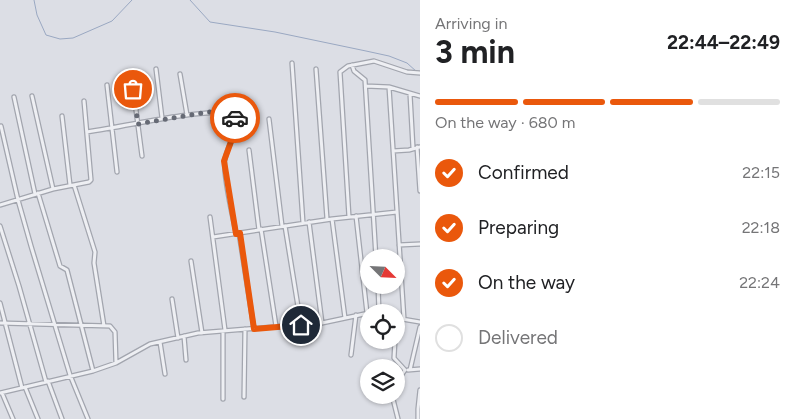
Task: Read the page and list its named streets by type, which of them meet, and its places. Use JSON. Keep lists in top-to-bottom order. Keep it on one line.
{"north":"bottom right","page":{"heading":["3 min","Arriving in","22:44–22:49"],"bar":"On the way · 680 m","list":[["Confirmed","22:15"],["Preparing","22:18"],["On the way","22:24"],"Delivered"]}}
